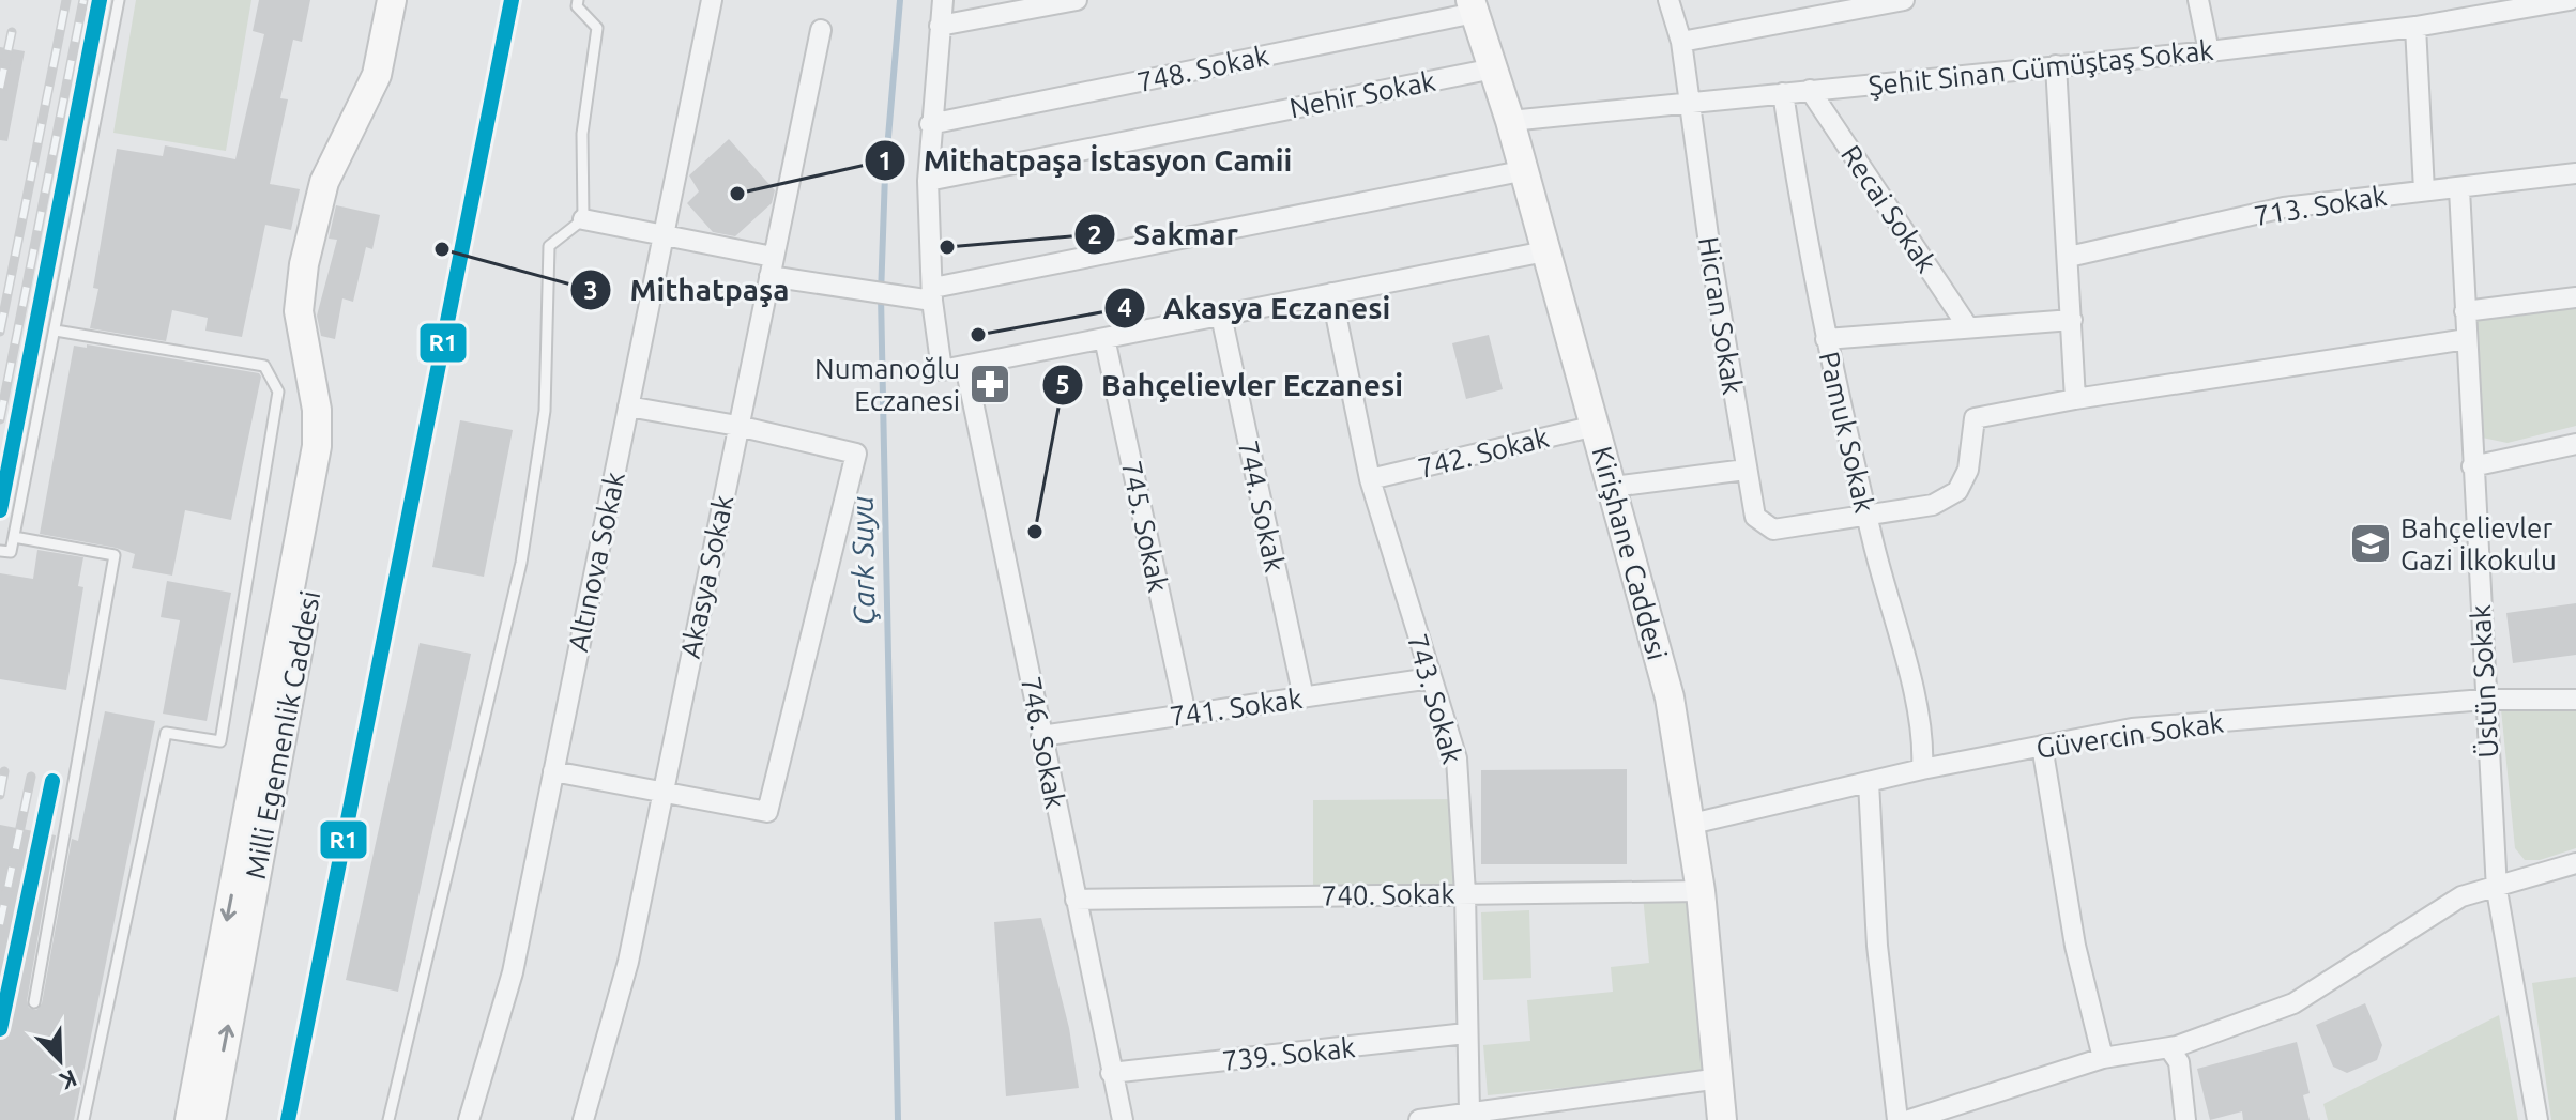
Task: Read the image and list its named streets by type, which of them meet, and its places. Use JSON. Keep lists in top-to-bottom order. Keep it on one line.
{"streets":{"main road":["Kirişhane Caddesi","Milli Egemenlik Caddesi"],"street":["Şehit Sinan Gümüştaş Sokak","748. Sokak","Nehir Sokak","713. Sokak","Recai Sokak","Hicran Sokak","Pamuk Sokak","742. Sokak","744. Sokak","745. Sokak","Altınova Sokak","Akasya Sokak","Üstün Sokak","743. Sokak","741. Sokak","Güvercin Sokak","746. Sokak","740. Sokak","739. Sokak"]},"crossings":[["Şehit Sinan Gümüştaş Sokak","Recai Sokak"],["Şehit Sinan Gümüştaş Sokak","Hicran Sokak"],["Şehit Sinan Gümüştaş Sokak","Pamuk Sokak"],["Şehit Sinan Gümüştaş Sokak","Kirişhane Caddesi"],["748. Sokak","Kirişhane Caddesi"],["Nehir Sokak","Kirişhane Caddesi"],["713. Sokak","Üstün Sokak"],["Hicran Sokak","Pamuk Sokak"],["Pamuk Sokak","Güvercin Sokak"],["742. Sokak","Kirişhane Caddesi"],["742. Sokak","743. Sokak"],["744. Sokak","741. Sokak"],["745. Sokak","741. Sokak"],["Kirişhane Caddesi","Güvercin Sokak"],["Kirişhane Caddesi","740. Sokak"],["Üstün Sokak","Güvercin Sokak"],["743. Sokak","741. Sokak"],["743. Sokak","740. Sokak"],["743. Sokak","739. Sokak"],["741. Sokak","746. Sokak"],["746. Sokak","740. Sokak"],["746. Sokak","739. Sokak"]],"water":["Çark Suyu"],"places":{"other":["Mithatpaşa İstasyon Camii","Sakmar","Mithatpaşa","Akasya Eczanesi","Bahçelievler Eczanesi"],"pharmacy":["Numanoğlu Eczanesi"],"school or university":["Bahçelievler Gazi İlkokulu"]},"lines":["transit line R1"],"north":"bottom right"}
